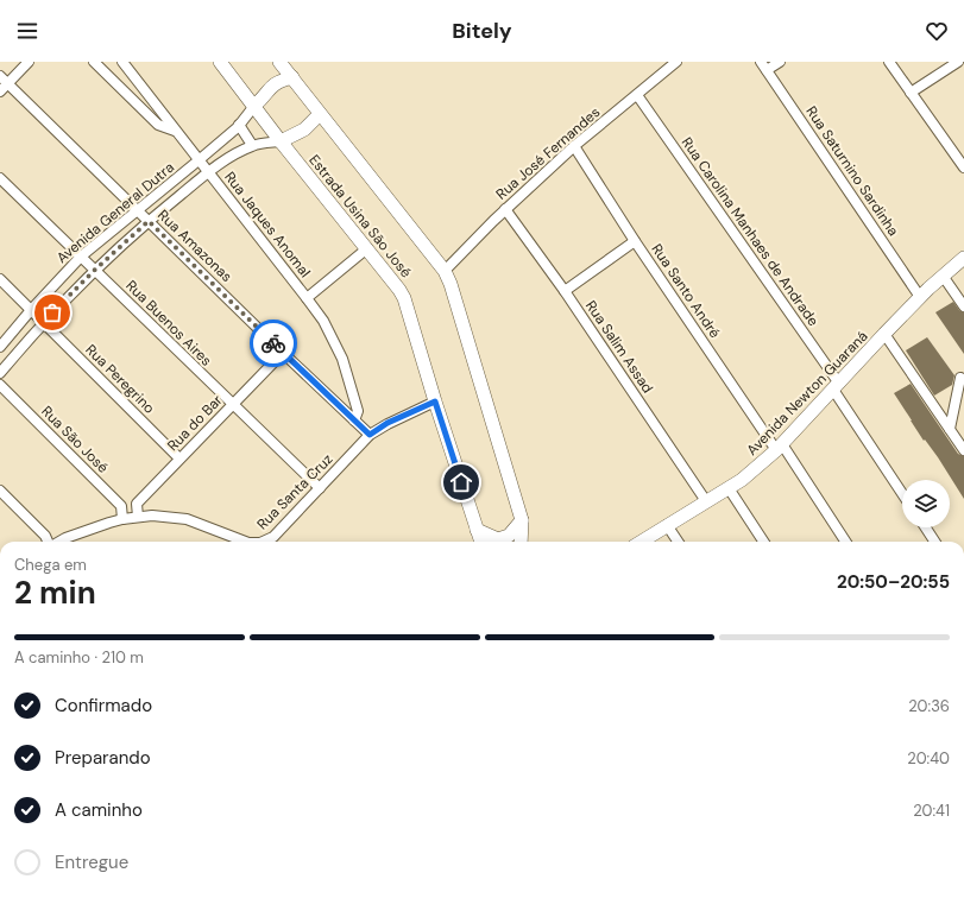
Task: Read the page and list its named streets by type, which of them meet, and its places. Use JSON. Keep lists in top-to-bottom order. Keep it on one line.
{"streets":{"main road":["Estrada Usina São José","Avenida Newton Guaraná"],"street":["Rua José Fernandes","Rua Saturnino Sardinha","Avenida General Dutra","Rua Jaques Anomal","Rua Carolina Manhaes de Andrade","Rua Amazonas","Rua Santo André","Rua Buenos Aires","Rua Salim Assad","Rua Peregrino","Rua do Bar","Rua São José","Rua Santa Cruz"]},"crossings":[["Rua José Fernandes","Rua Carolina Manhaes de Andrade"],["Rua José Fernandes","Rua Santo André"],["Rua José Fernandes","Rua Salim Assad"],["Rua Saturnino Sardinha","Avenida Newton Guaraná"],["Avenida General Dutra","Estrada Usina São José"],["Avenida General Dutra","Rua Jaques Anomal"],["Avenida General Dutra","Rua Amazonas"],["Avenida General Dutra","Rua Buenos Aires"],["Avenida General Dutra","Rua Peregrino"],["Estrada Usina São José","Rua Santa Cruz"],["Rua Jaques Anomal","Rua Amazonas"],["Rua Carolina Manhaes de Andrade","Avenida Newton Guaraná"],["Rua Amazonas","Rua do Bar"],["Rua Amazonas","Rua Santa Cruz"],["Rua Santo André","Avenida Newton Guaraná"],["Rua Buenos Aires","Rua do Bar"],["Rua Buenos Aires","Rua Santa Cruz"],["Rua Salim Assad","Avenida Newton Guaraná"],["Rua Peregrino","Rua do Bar"],["Rua do Bar","Rua Santa Cruz"],["Rua São José","Rua Santa Cruz"]],"page":{"header":"Bitely","heading":["2 min","Chega em","20:50–20:55"],"bar":"A caminho · 210 m","list":[["Confirmado","20:36"],["Preparando","20:40"],["A caminho","20:41"],"Entregue"]}}
